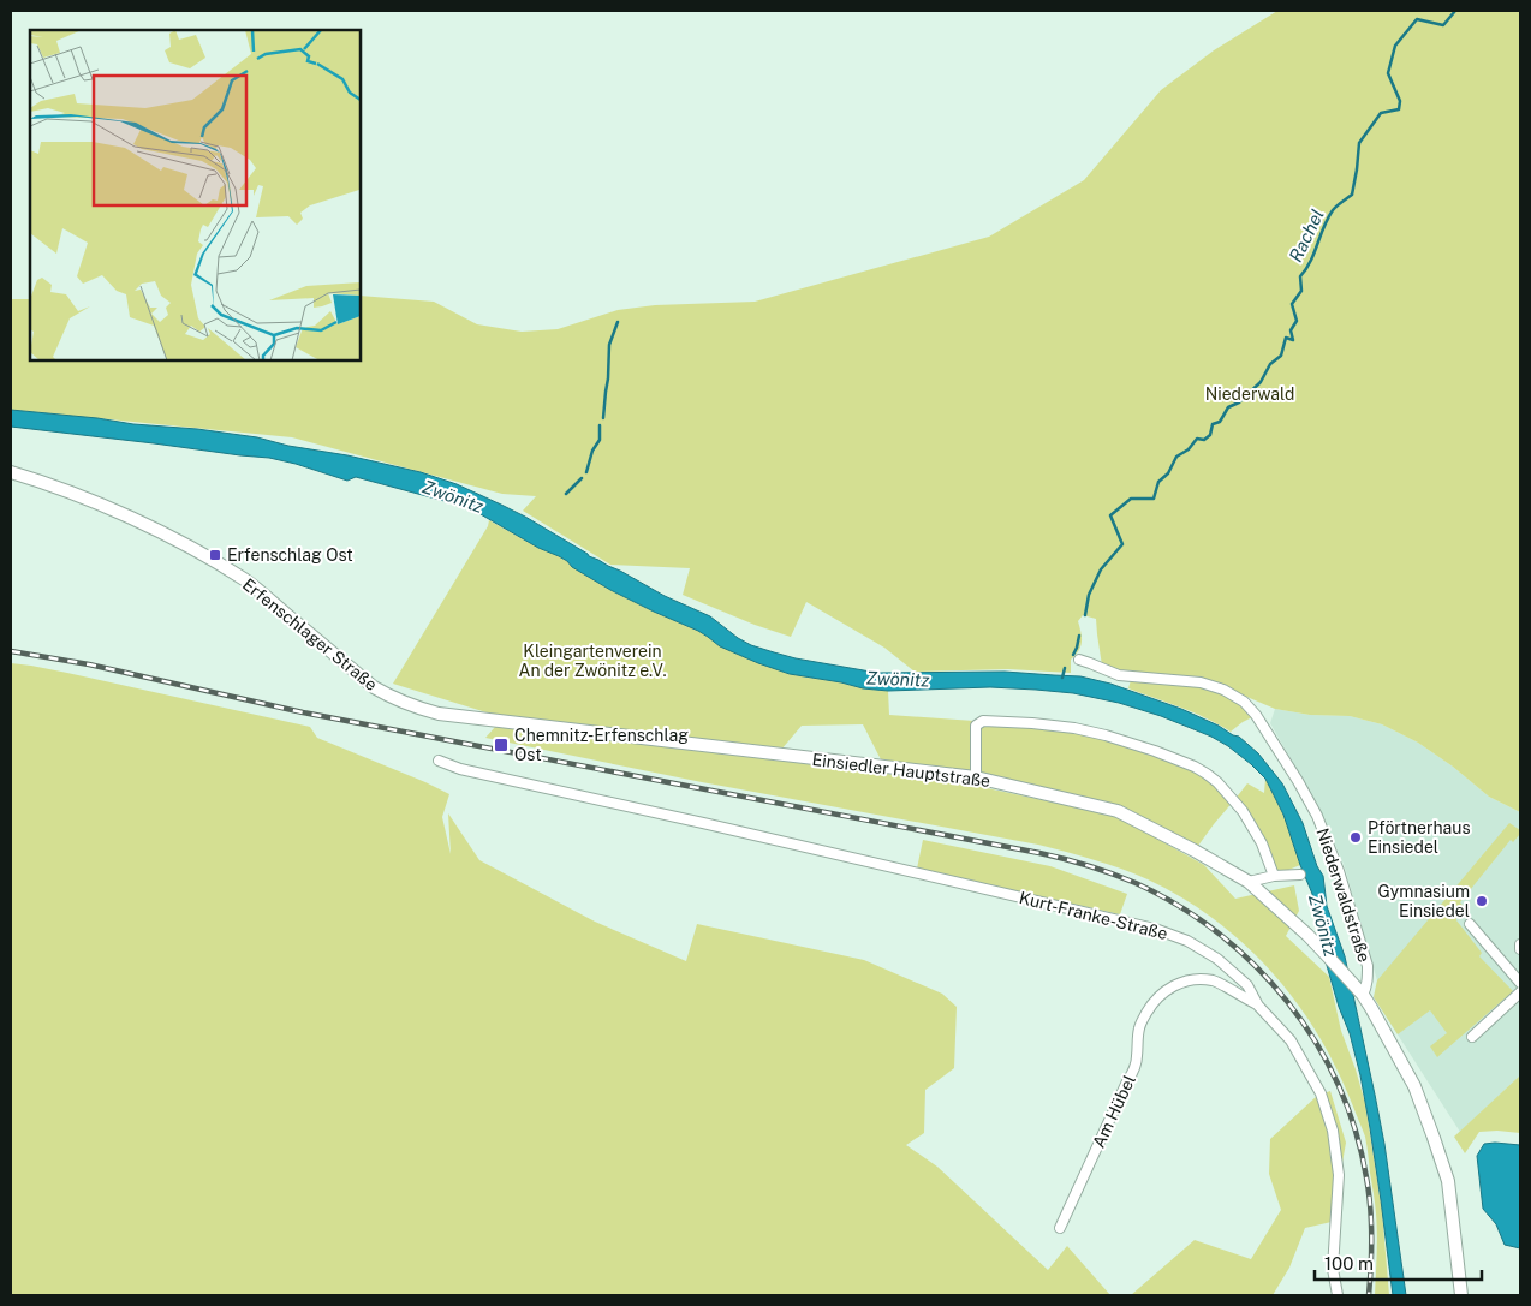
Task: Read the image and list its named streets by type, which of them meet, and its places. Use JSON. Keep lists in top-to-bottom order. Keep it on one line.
{"streets":{"main road":["Erfenschlager Straße","Einsiedler Hauptstraße"],"street":["Niederwaldstraße","Kurt-Franke-Straße","Am Hübel"]},"crossings":[["Erfenschlager Straße","Einsiedler Hauptstraße"],["Einsiedler Hauptstraße","Niederwaldstraße"],["Kurt-Franke-Straße","Am Hübel"]],"water":["Rachel","Zwönitz"],"parks":["Niederwald","Kleingartenverein An der Zwönitz e.V."],"places":{"transit":["Erfenschlag Ost","Chemnitz-Erfenschlag Ost"],"other":["Pförtnerhaus Einsiedel","Gymnasium Einsiedel"]},"scale_bar":"100 m"}
